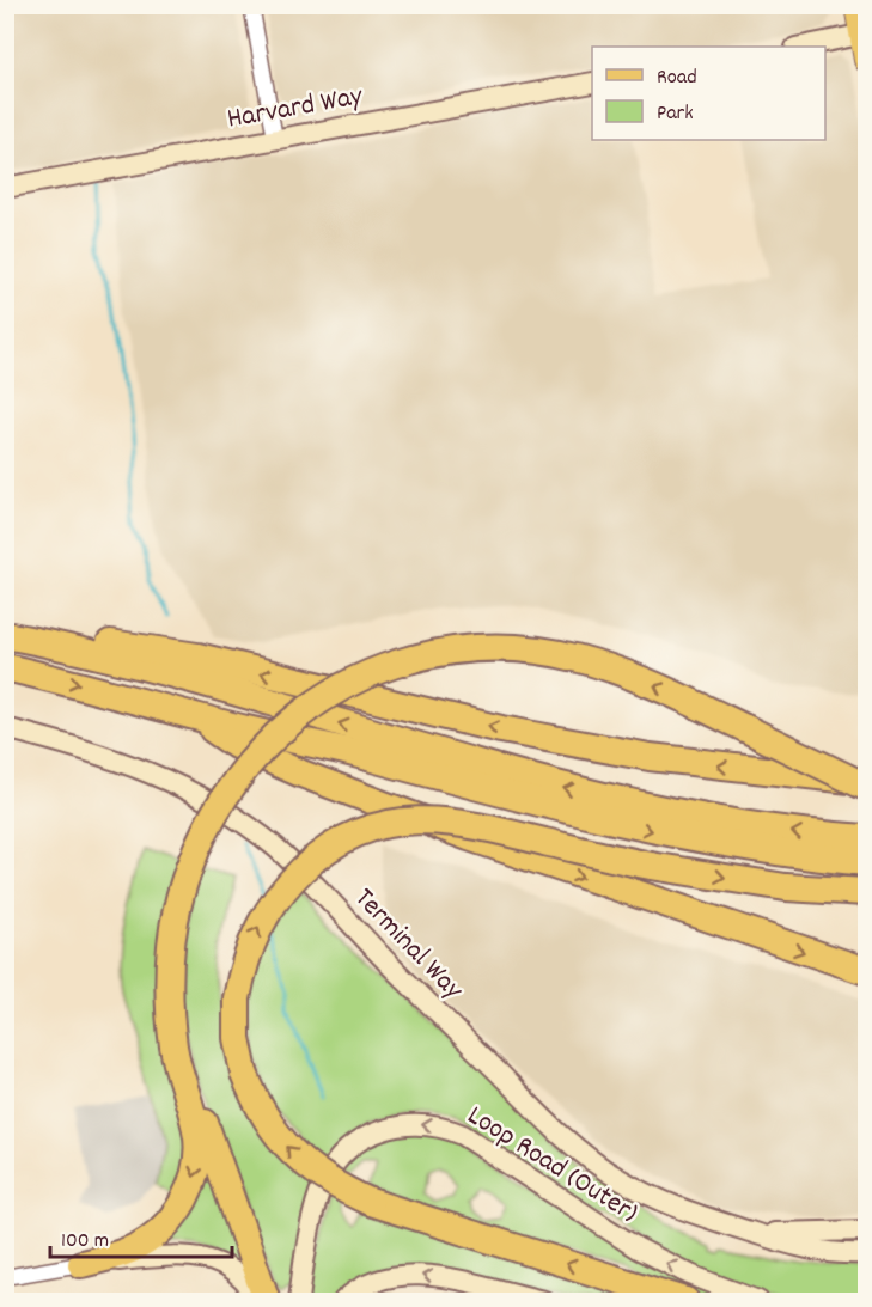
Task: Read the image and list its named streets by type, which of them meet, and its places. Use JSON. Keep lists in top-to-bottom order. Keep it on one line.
{"streets":{"street":["Harvard Way","Terminal Way","Loop Road (Outer)"]},"legend":["Road","Park"],"scale_bar":"100 m"}
